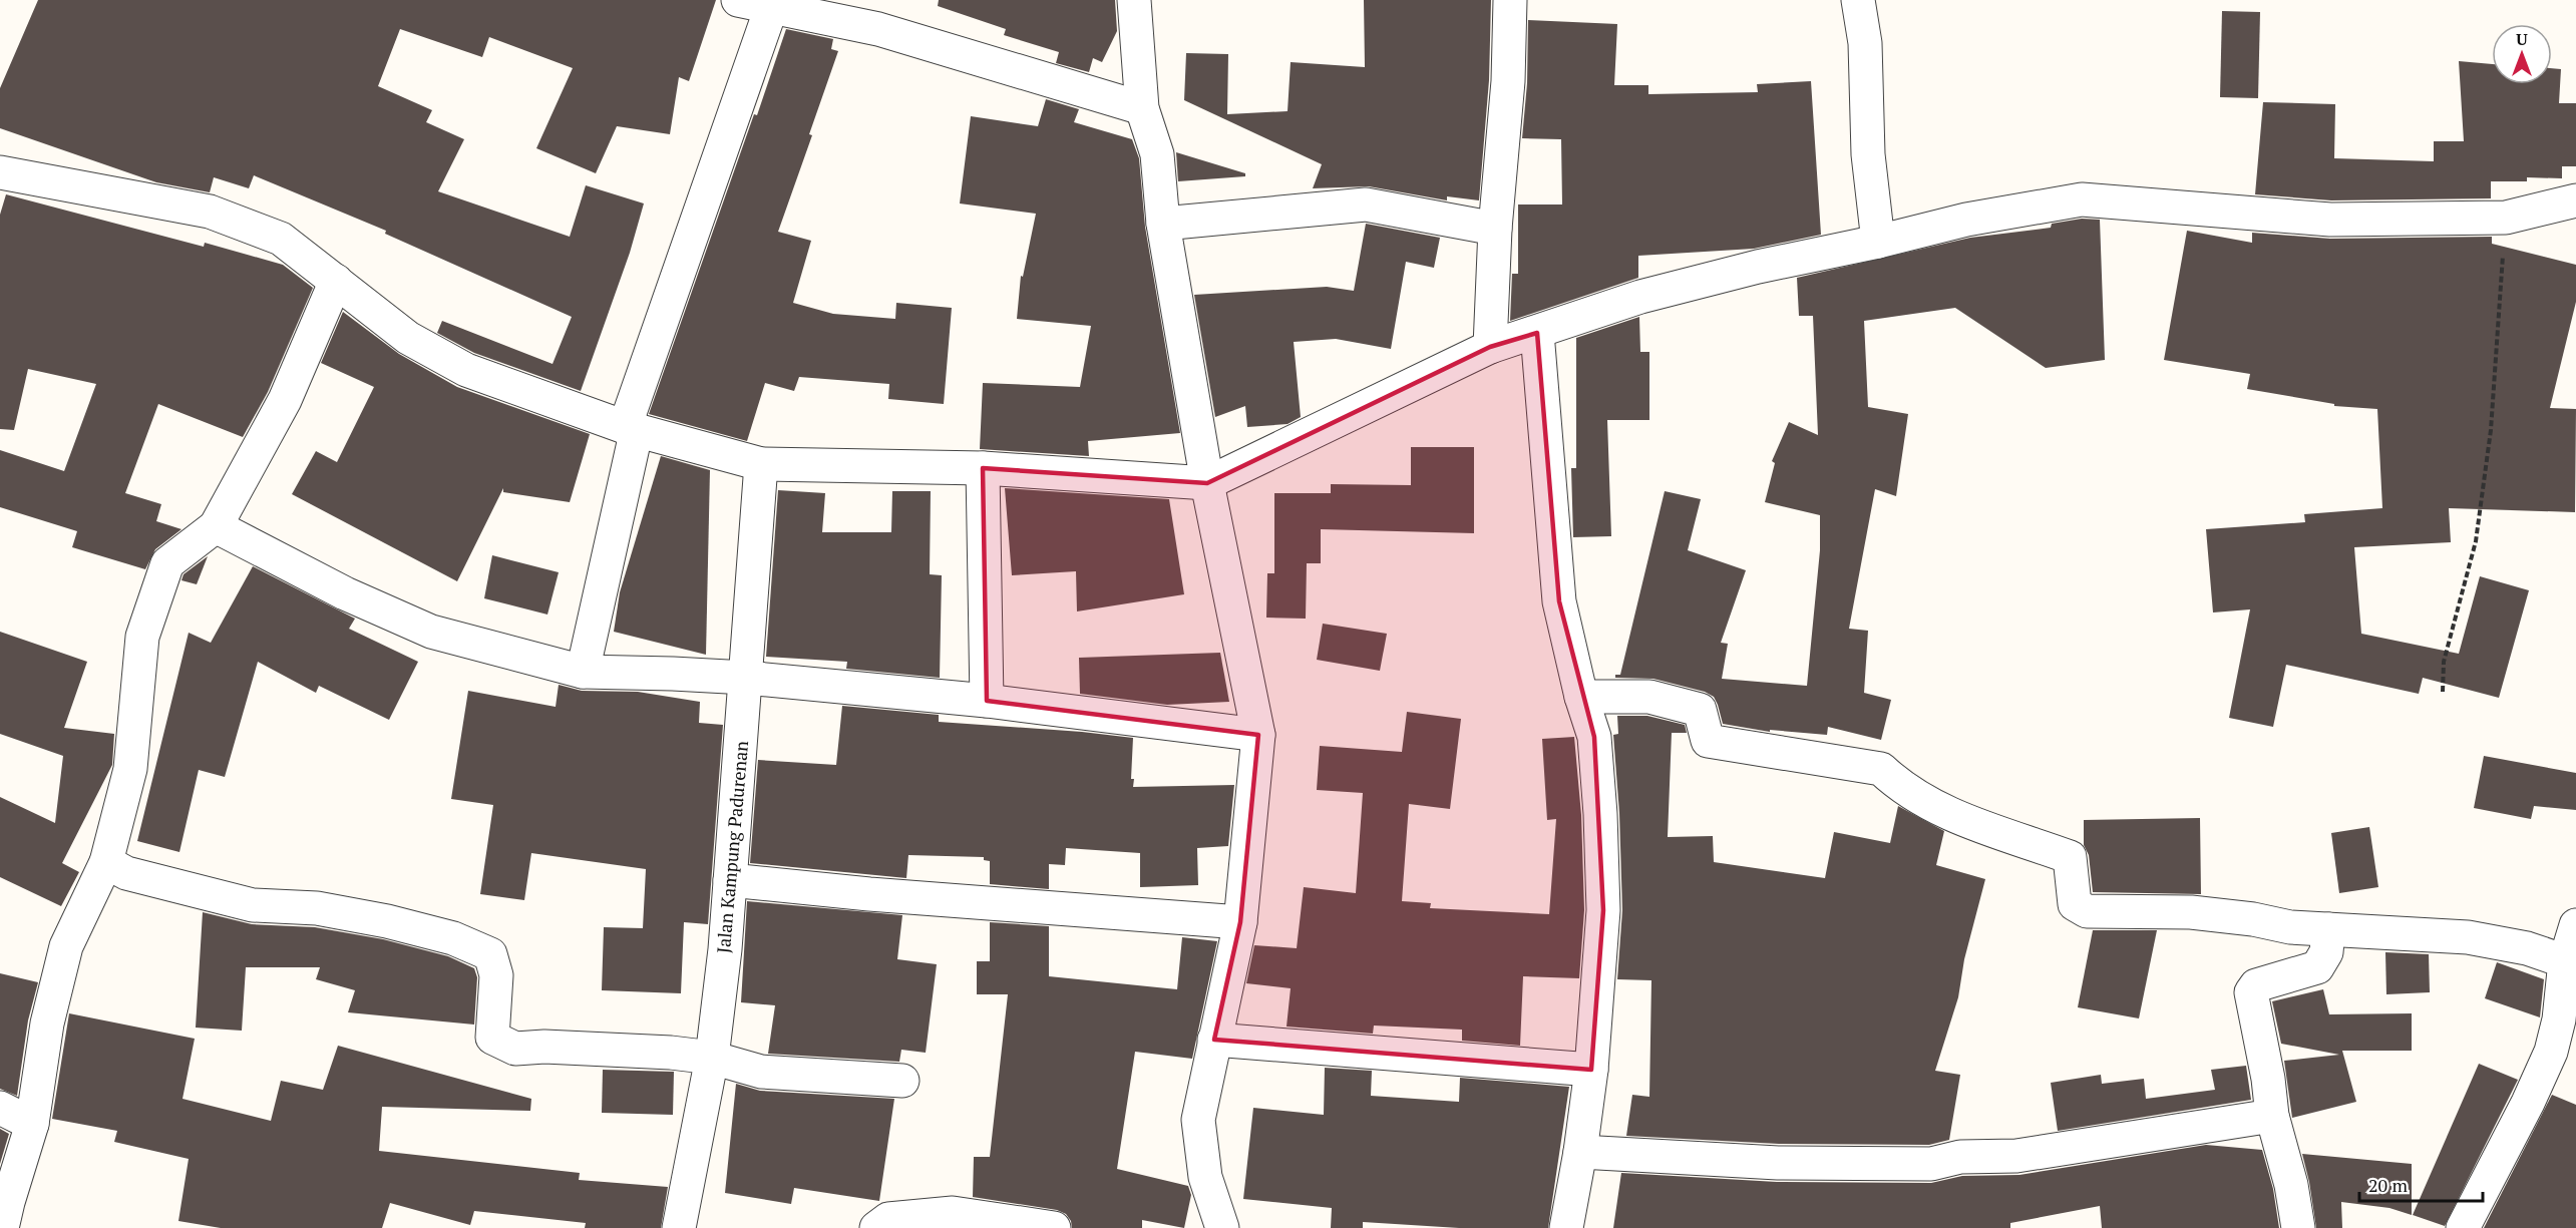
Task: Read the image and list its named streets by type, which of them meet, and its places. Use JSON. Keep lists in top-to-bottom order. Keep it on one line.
{"streets":{"street":["Jalan Kampung Padurenan"]},"scale_bar":"20 m","north":"top"}
